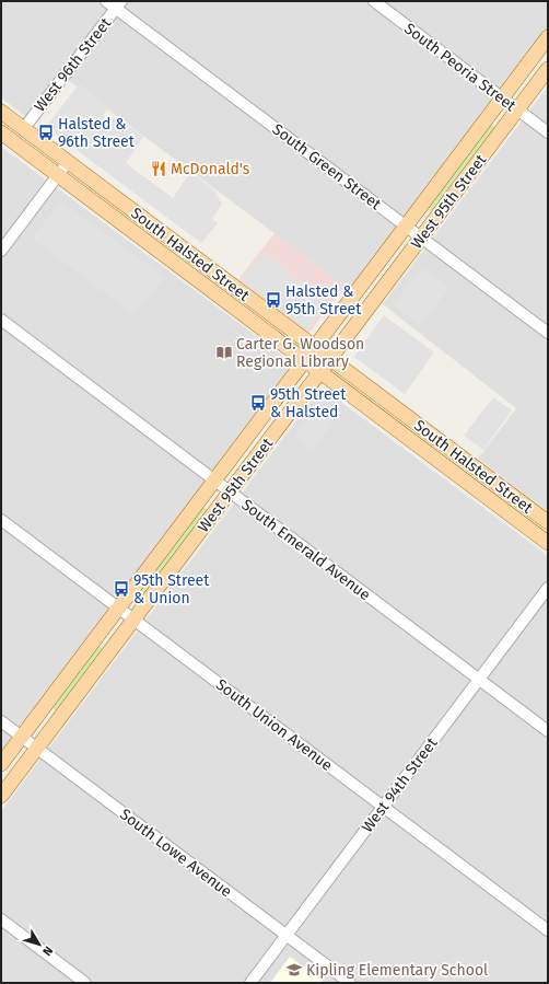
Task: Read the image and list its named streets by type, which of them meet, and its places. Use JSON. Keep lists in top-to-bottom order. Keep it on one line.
{"streets":{"main road":["West 95th Street","South Halsted Street"],"street":["West 96th Street","South Peoria Street","South Green Street","South Emerald Avenue","South Union Avenue","West 94th Street","South Lowe Avenue"]},"crossings":[["West 96th Street","South Green Street"],["West 96th Street","South Halsted Street"],["South Peoria Street","West 95th Street"],["South Green Street","West 95th Street"],["West 95th Street","South Halsted Street"],["West 95th Street","South Emerald Avenue"],["West 95th Street","South Union Avenue"],["West 95th Street","South Lowe Avenue"],["South Emerald Avenue","West 94th Street"],["South Union Avenue","West 94th Street"],["West 94th Street","South Lowe Avenue"]],"places":{"bus stop":["Halsted & 96th Street","Halsted & 95th Street","95th Street & Halsted","95th Street & Union"],"restaurant":["McDonald's"],"library":["Carter G. Woodson Regional Library"],"school or university":["Kipling Elementary School"]},"north":"bottom right"}
